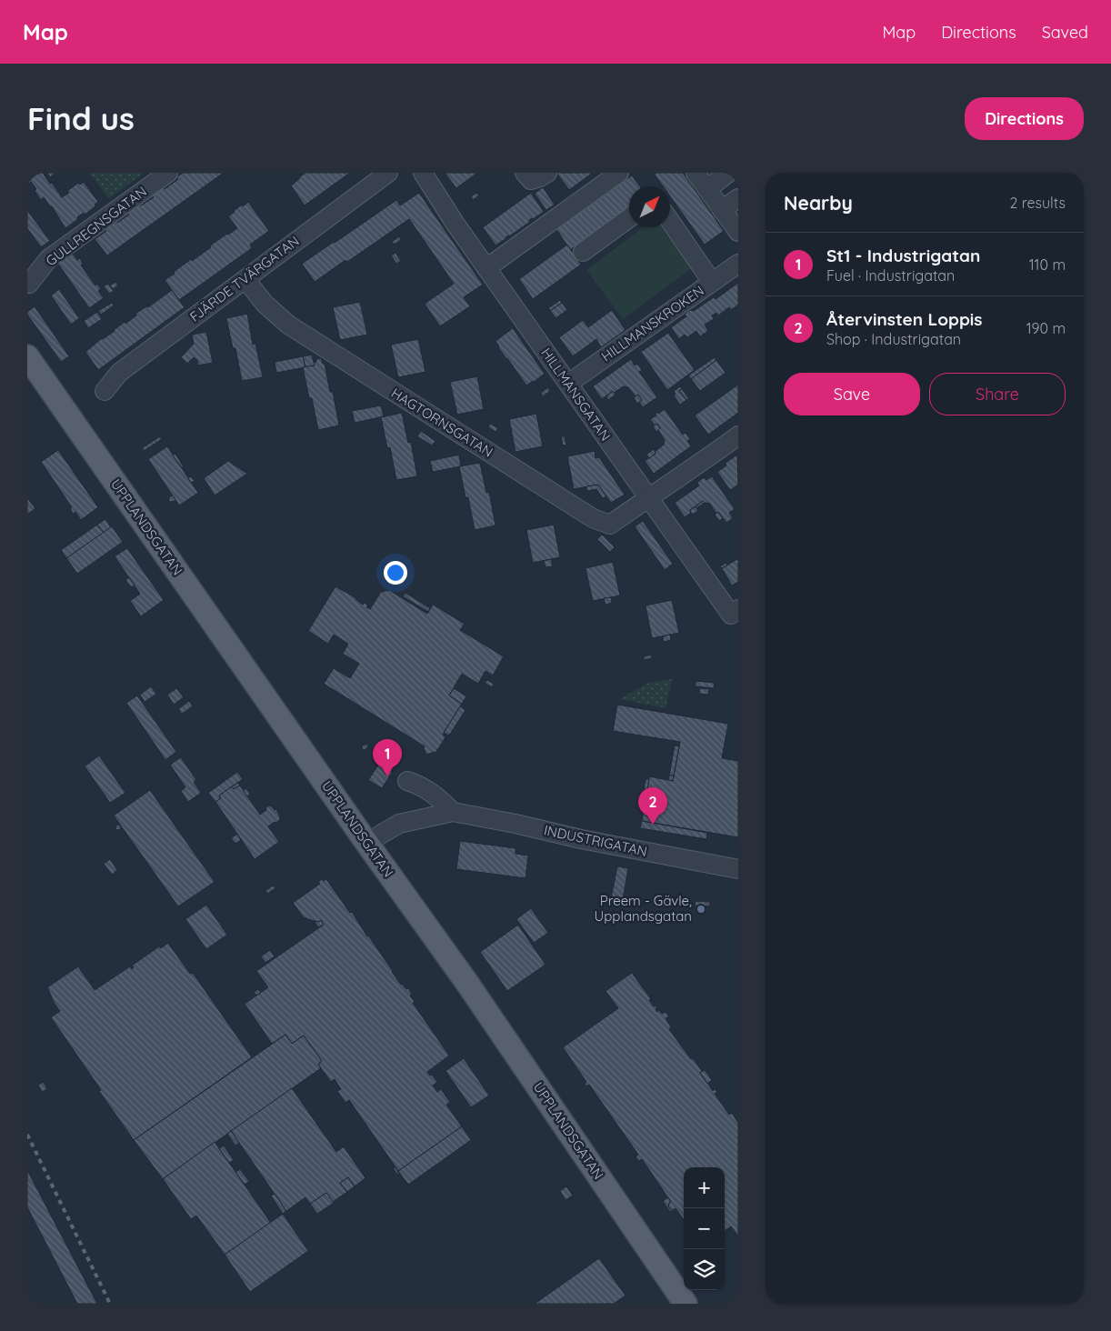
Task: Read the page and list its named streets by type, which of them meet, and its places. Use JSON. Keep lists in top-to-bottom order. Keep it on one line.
{"streets":{"main road":["UPPLANDSGATAN"],"street":["GULLREGNSGATAN","FJÄRDE TVÄRGATAN","HILLMANSKROKEN","HILLMANSGATAN","HAGTORNSGATAN","INDUSTRIGATAN"]},"crossings":[["FJÄRDE TVÄRGATAN","HAGTORNSGATAN"],["HILLMANSKROKEN","HILLMANSGATAN"],["HILLMANSGATAN","HAGTORNSGATAN"],["UPPLANDSGATAN","INDUSTRIGATAN"]],"places":["Preem - Gävle, Upplandsgatan"],"north":"top right","page":{"header":"Map","nav":["Map","Directions","Saved"],"buttons":["Directions",["Save","Share"]],"title":"Find us","heading":["Nearby","2 results"],"list":[{"mark":"1","name":"St1 - Industrigatan","note":"Fuel · Industrigatan","value":"110 m"},{"mark":"2","name":"Återvinsten Loppis","note":"Shop · Industrigatan","value":"190 m"}],"pins":["1","2"],"map_buttons":["+","−"]}}
